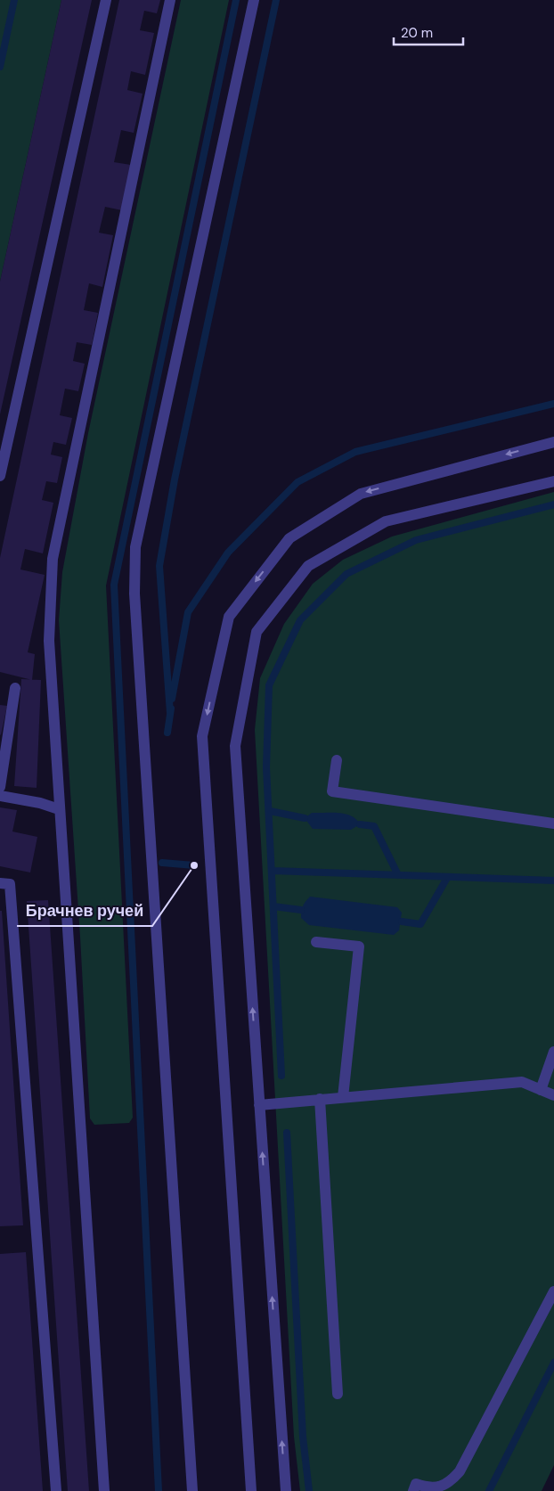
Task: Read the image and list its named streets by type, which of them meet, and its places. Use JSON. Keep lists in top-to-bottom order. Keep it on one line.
{"places":["Брачнев ручей"],"scale_bar":"20 m"}
